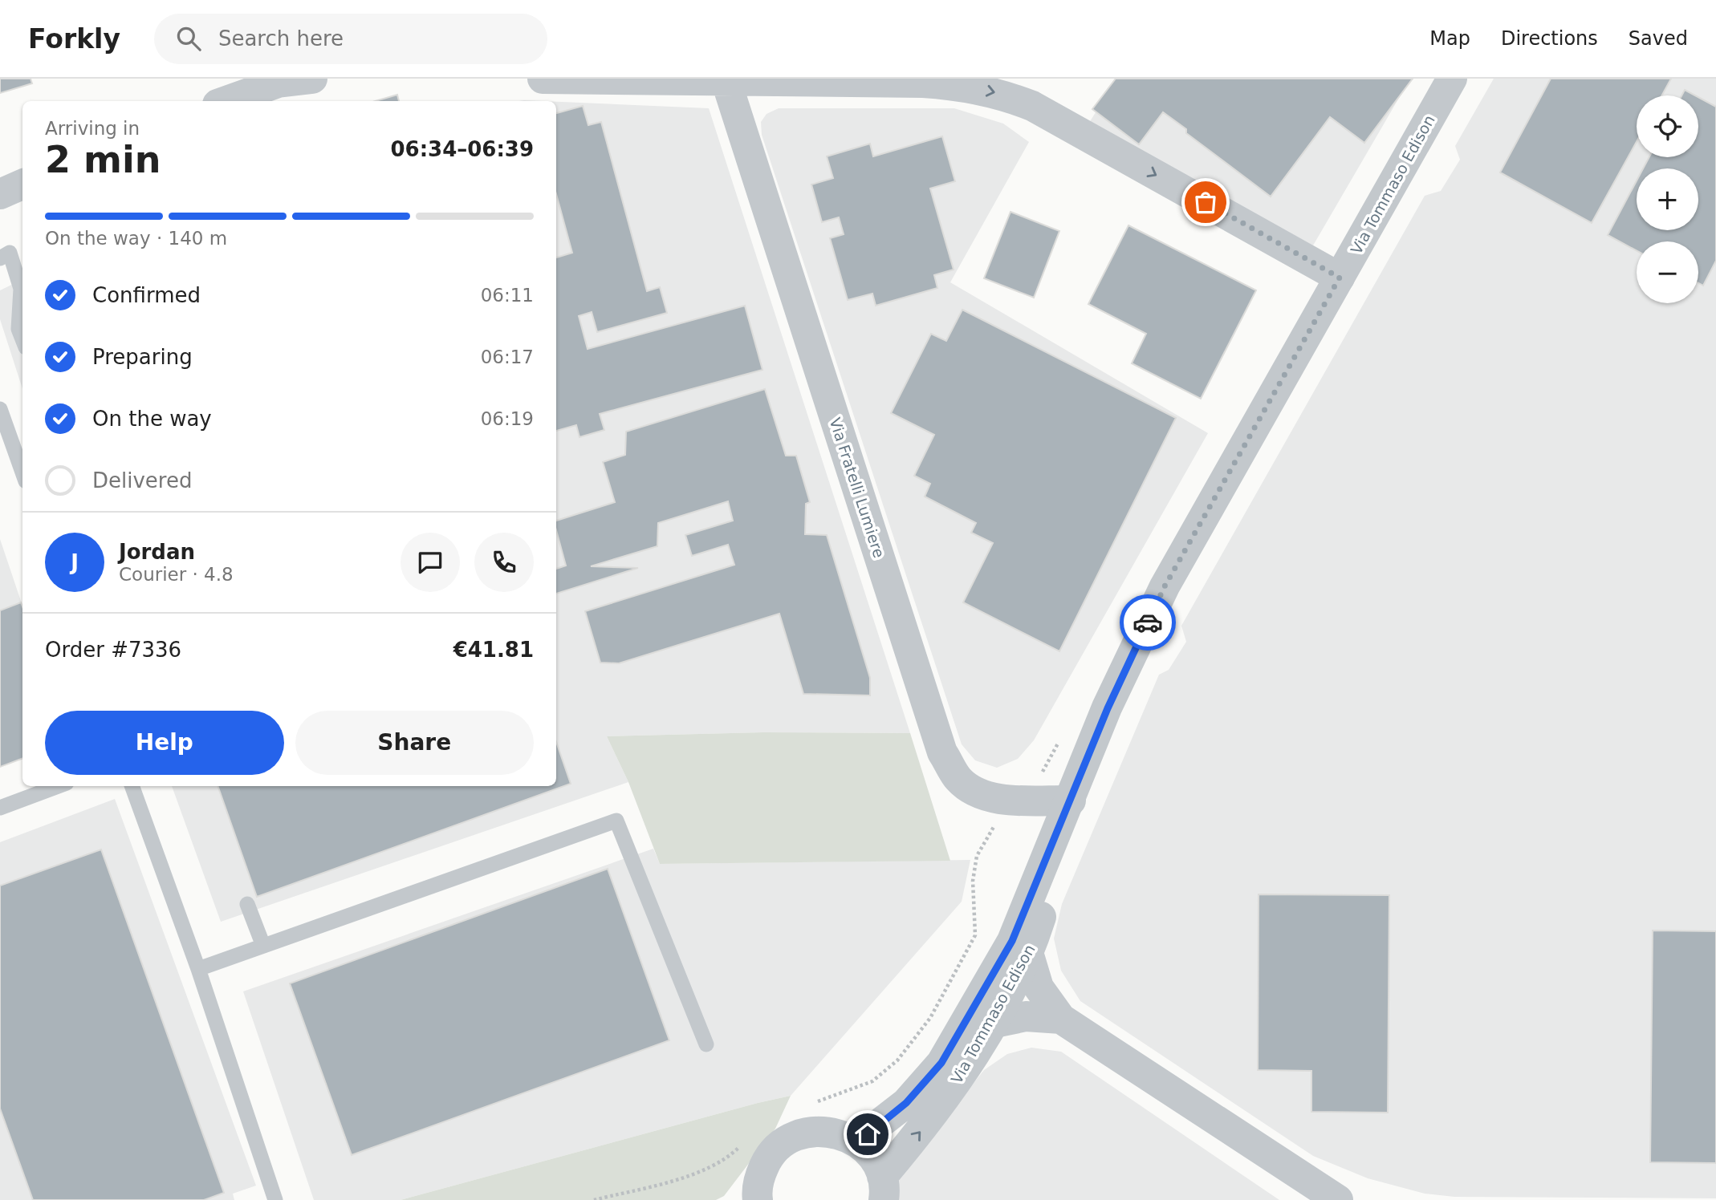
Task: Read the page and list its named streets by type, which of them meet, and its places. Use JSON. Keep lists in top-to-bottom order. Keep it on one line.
{"streets":{"street":["Via Tommaso Edison","Via Fratelli Lumiere"]},"crossings":[["Via Tommaso Edison","Via Fratelli Lumiere"]],"page":{"header":"Forkly","search":"Search here","nav":["Map","Directions","Saved"],"map_buttons":["+","−"],"heading":["2 min","Arriving in","06:34–06:39"],"panel":["Jordan","Courier · 4.8","Order #7336","€41.81"],"bar":"On the way · 140 m","list":[["Confirmed","06:11"],["Preparing","06:17"],["On the way","06:19"],"Delivered"],"round":"J","buttons":["Help","Share"]}}
